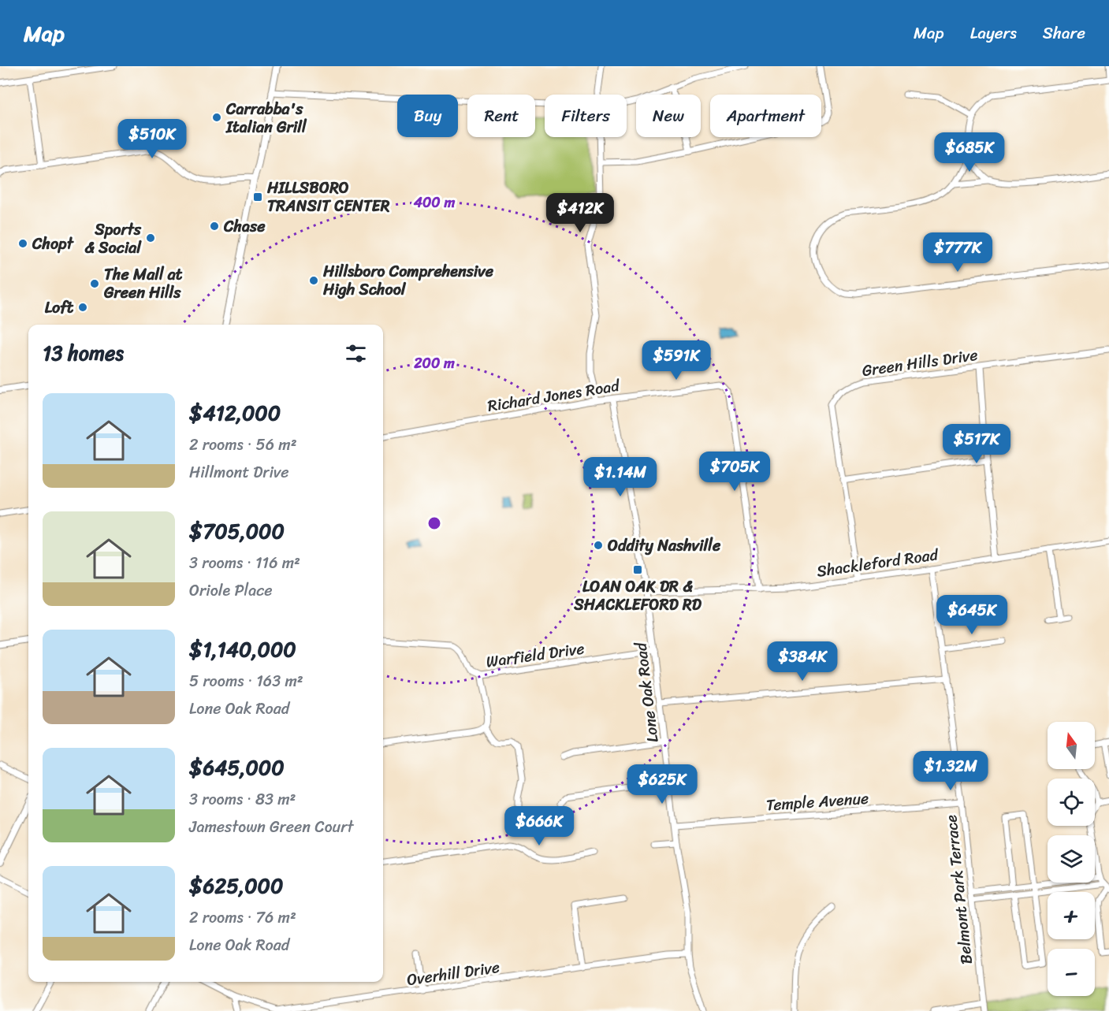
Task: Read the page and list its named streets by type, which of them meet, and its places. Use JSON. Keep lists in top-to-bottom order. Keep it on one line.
{"streets":{"street":["Green Hills Drive","Richard Jones Road","Shackleford Road","Warfield Drive","Lone Oak Road","Temple Avenue","Belmont Park Terrace","Overhill Drive"]},"crossings":[["Green Hills Drive","Shackleford Road"],["Richard Jones Road","Shackleford Road"],["Richard Jones Road","Lone Oak Road"],["Shackleford Road","Lone Oak Road"],["Shackleford Road","Belmont Park Terrace"],["Warfield Drive","Lone Oak Road"],["Lone Oak Road","Temple Avenue"],["Lone Oak Road","Overhill Drive"],["Temple Avenue","Belmont Park Terrace"]],"places":{"other":["Carrabba's Italian Grill","Chase","Sports & Social","Chopt","Hillsboro Comprehensive High School","The Mall at Green Hills","Loft","Oddity Nashville"],"transit":["HILLSBORO TRANSIT CENTER","LOAN OAK DR & SHACKLEFORD RD"]},"north":"top","page":{"header":"Map","nav":["Map","Layers","Share"],"chip":["Buy","Rent","Filters","New","Apartment"],"price":["$510K","$685K","$412K","$777K","$591K","$517K","$705K","$1.14M","$645K","$384K","$1.32M","$625K","$666K"],"heading":"13 homes","list":[{"name":"$412,000","note":"2 rooms · 56 m² · Hillmont Drive"},{"name":"$705,000","note":"3 rooms · 116 m² · Oriole Place"},{"name":"$1,140,000","note":"5 rooms · 163 m² · Lone Oak Road"},{"name":"$645,000","note":"3 rooms · 83 m² · Jamestown Green Court"},{"name":"$625,000","note":"2 rooms · 76 m² · Lone Oak Road"}],"map_buttons":["+","−"]},"rings":["400 m","200 m"]}
